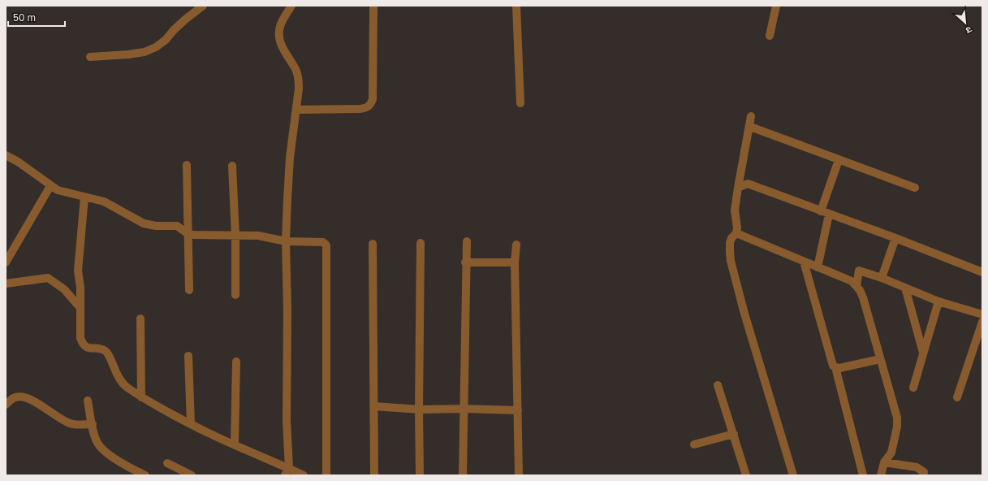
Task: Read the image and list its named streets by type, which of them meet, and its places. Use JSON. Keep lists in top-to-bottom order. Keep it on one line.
{"scale_bar":"50 m","north":"bottom right"}
